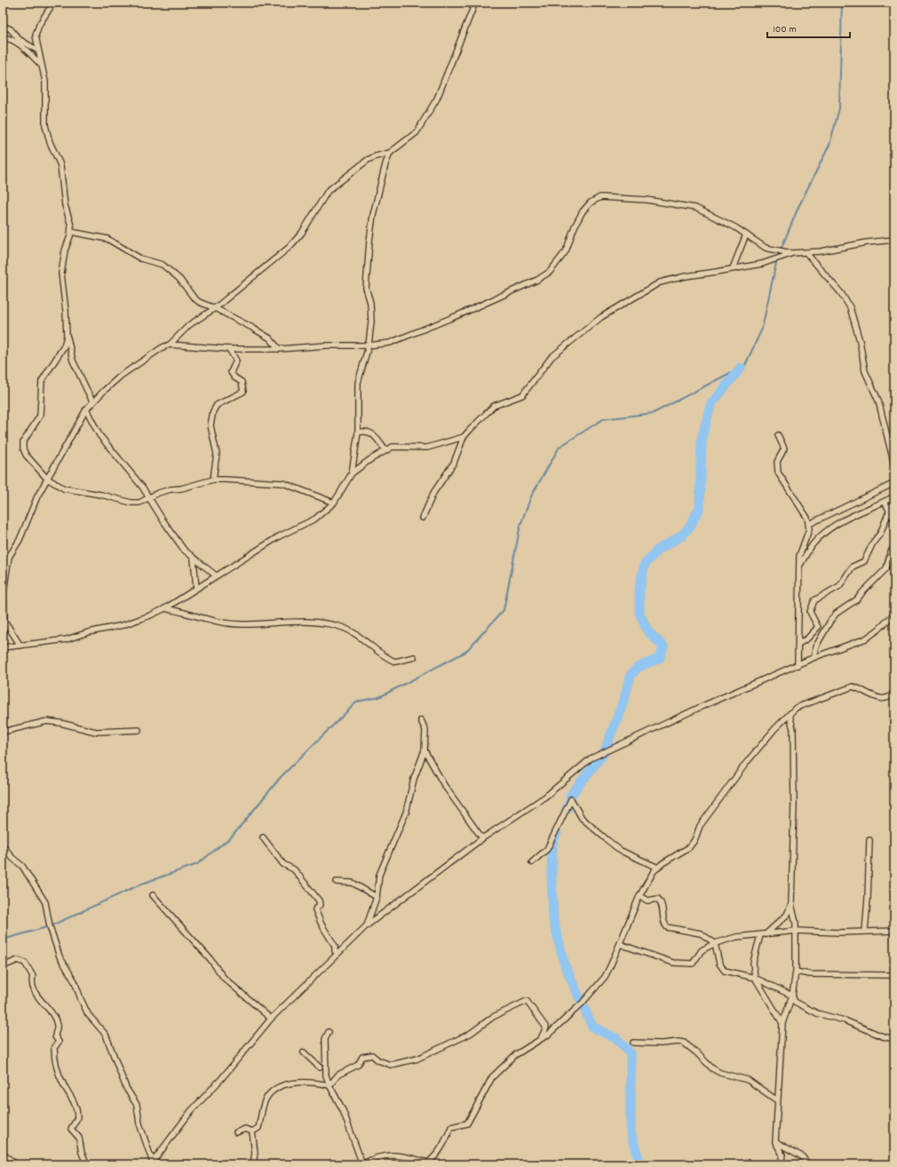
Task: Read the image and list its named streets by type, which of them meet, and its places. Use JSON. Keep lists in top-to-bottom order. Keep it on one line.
{"scale_bar":"100 m"}
